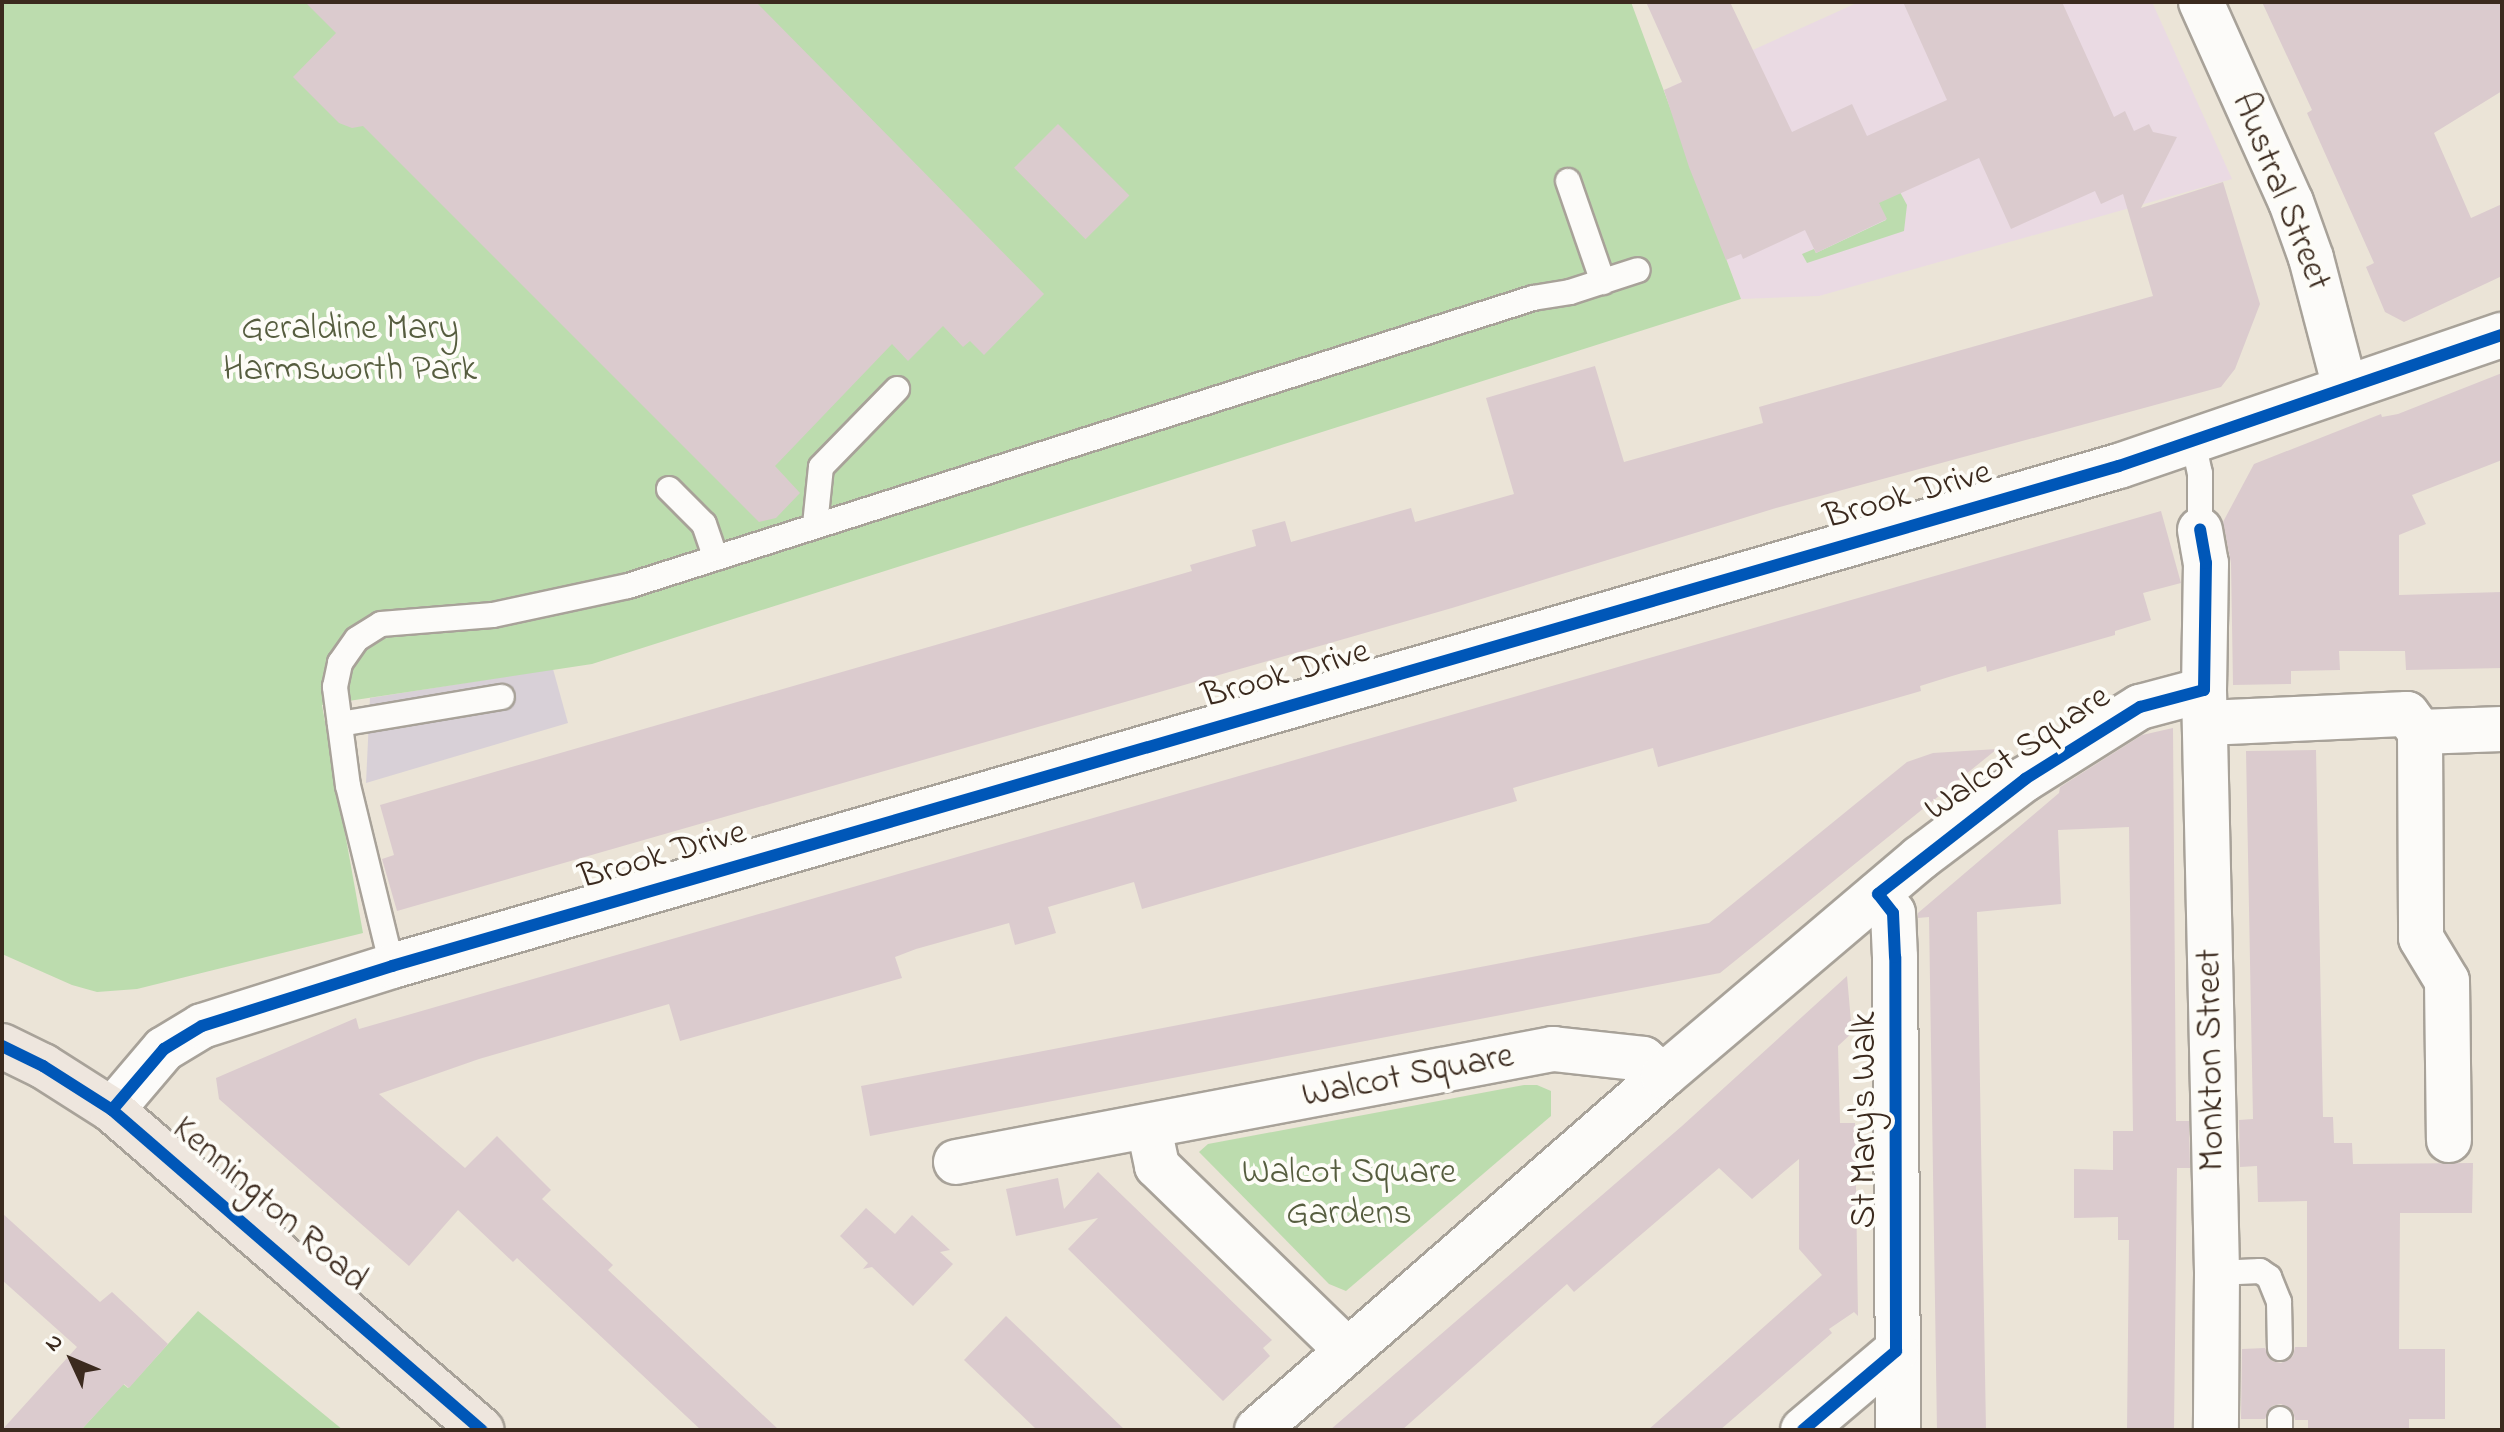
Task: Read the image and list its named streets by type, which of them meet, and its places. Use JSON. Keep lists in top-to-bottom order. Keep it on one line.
{"streets":{"main road":["Kennington Road"],"street":["Austral Street","Brook Drive","Walcot Square","Monkton Street","St Mary's Walk"]},"crossings":[["Austral Street","Brook Drive"],["Brook Drive","Kennington Road"],["Walcot Square","Monkton Street"],["Walcot Square","St Mary's Walk"]],"parks":["Geraldine Mary Harmsworth Park","Walcot Square Gardens"],"north":"top left"}
